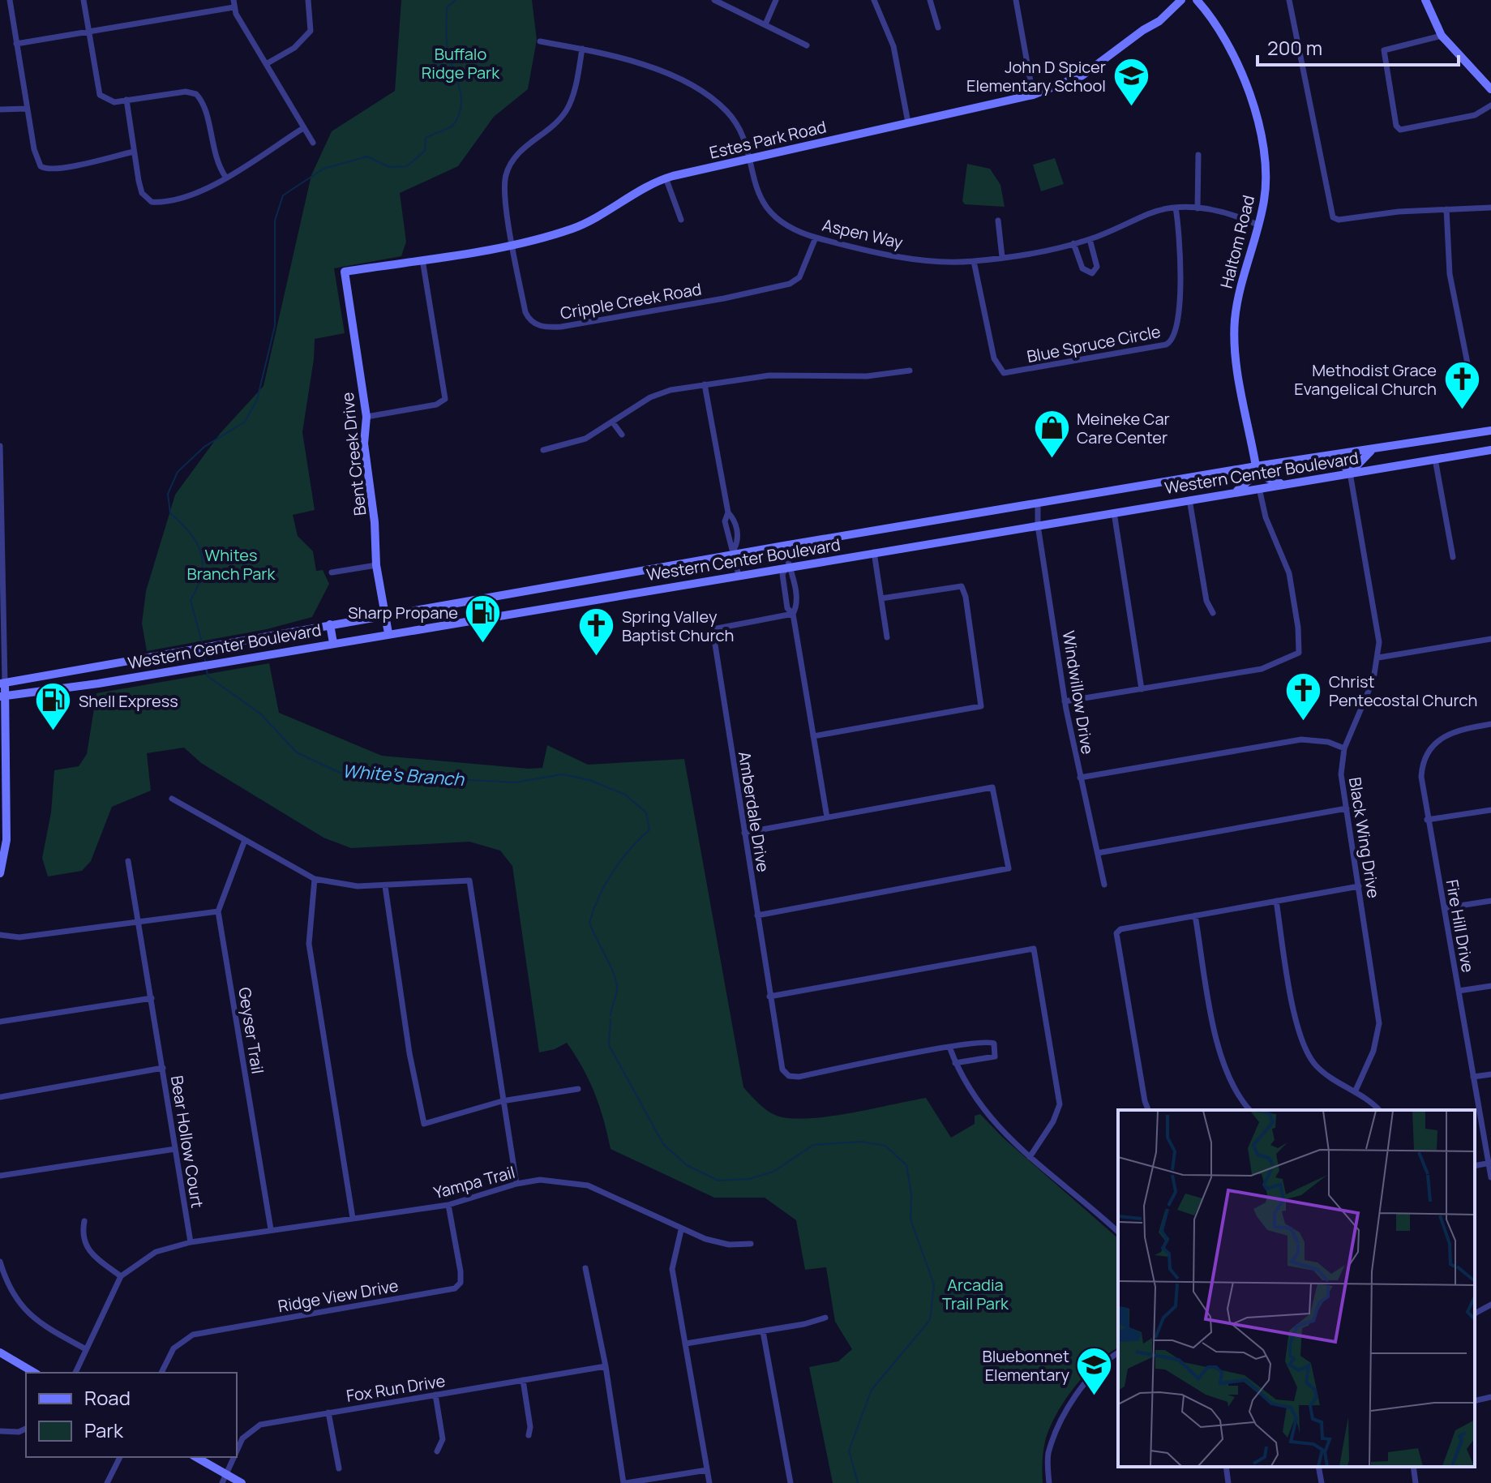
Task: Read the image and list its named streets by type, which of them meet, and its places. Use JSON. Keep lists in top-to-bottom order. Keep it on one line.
{"streets":{"main road":["Estes Park Road","Haltom Road","Bent Creek Drive","Western Center Boulevard"],"street":["Aspen Way","Cripple Creek Road","Blue Spruce Circle","Windwillow Drive","Amberdale Drive","Black Wing Drive","Fire Hill Drive","Geyser Trail","Bear Hollow Court","Yampa Trail","Ridge View Drive","Fox Run Drive"]},"crossings":[["Estes Park Road","Aspen Way"],["Estes Park Road","Cripple Creek Road"],["Estes Park Road","Bent Creek Drive"],["Aspen Way","Haltom Road"],["Aspen Way","Cripple Creek Road"],["Aspen Way","Blue Spruce Circle"],["Haltom Road","Western Center Boulevard"],["Bent Creek Drive","Western Center Boulevard"],["Western Center Boulevard","Windwillow Drive"],["Western Center Boulevard","Black Wing Drive"],["Geyser Trail","Yampa Trail"],["Bear Hollow Court","Yampa Trail"],["Yampa Trail","Ridge View Drive"]],"water":["White's Branch"],"parks":["Buffalo Ridge Park","Whites Branch Park","Arcadia Trail Park"],"places":{"school or university":["John D Spicer Elementary School","Bluebonnet Elementary"],"church":["Methodist Grace Evangelical Church","Spring Valley Baptist Church","Christ Pentecostal Church"],"shop":["Meineke Car Care Center"],"fuel station":["Sharp Propane","Shell Express"]},"legend":["Road","Park"],"scale_bar":"200 m"}
